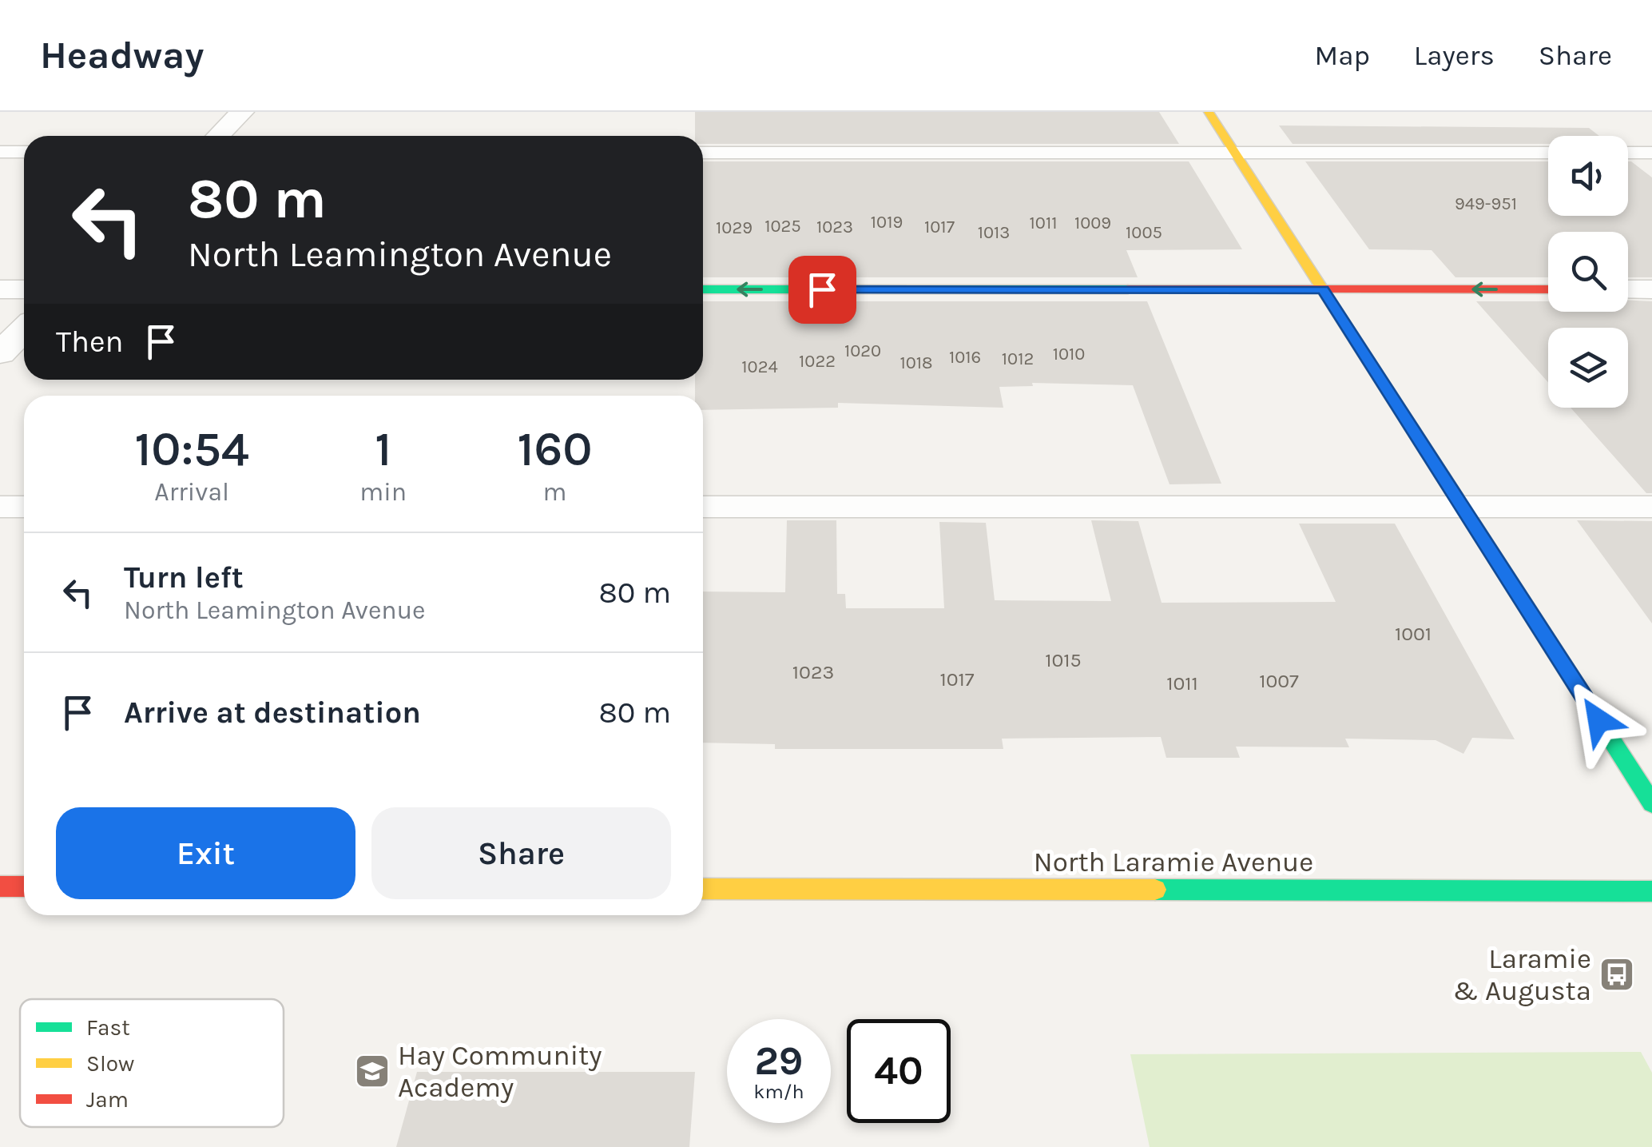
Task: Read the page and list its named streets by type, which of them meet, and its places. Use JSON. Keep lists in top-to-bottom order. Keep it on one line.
{"streets":{"street":["North Laramie Avenue"]},"places":{"bus stop":["Laramie & Augusta"],"school or university":["Hay Community Academy"]},"house_numbers":["949-951","1019","1011","1009","1025","1023","1017","1029","1013","1005","1020","1010","1016","1012","1022","1018","1024","1001","1015","1023","1017","1007","1011"],"legend":["Fast","Slow","Jam"],"page":{"header":"Headway","nav":["Map","Layers","Share"],"turn":["80 m","North Leamington Avenue"],"then":"Then","eta":["10:54","Arrival","1","min","160","m"],"list":[{"name":"Turn left","note":"North Leamington Avenue","value":"80 m"},{"name":"Arrive at destination","value":"80 m"}],"buttons":["Exit","Share"],"speed":"29 km/h","limit":"40"}}
